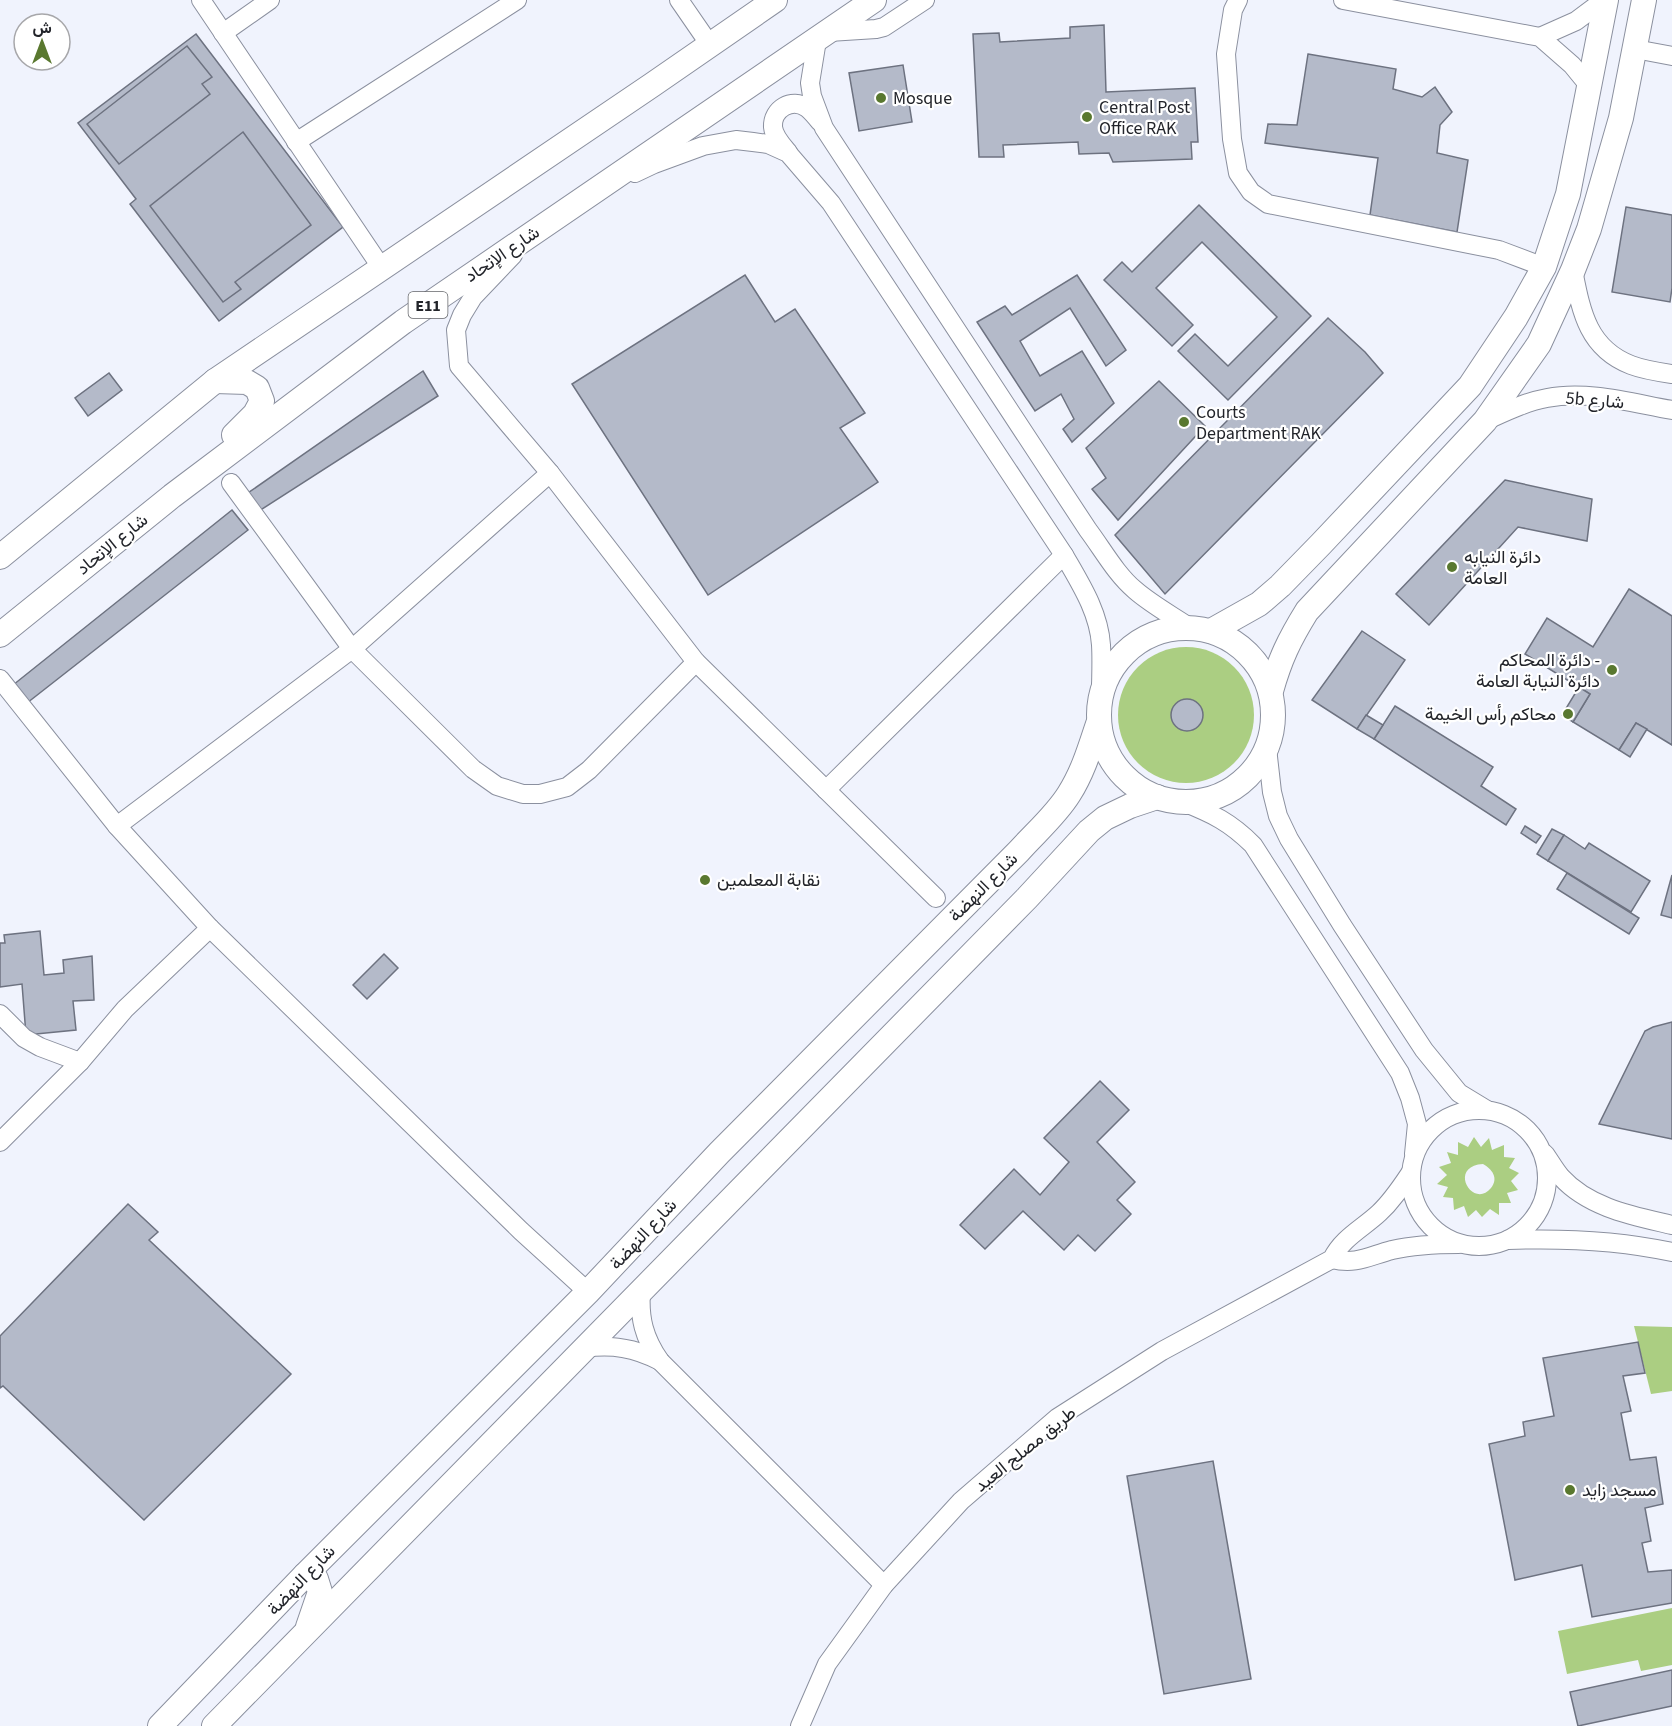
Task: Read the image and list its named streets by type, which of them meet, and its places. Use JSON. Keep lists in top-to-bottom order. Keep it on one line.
{"streets":{"main road":["شارع الإتحاد","E11","شارع النهضة"],"street":["5b شارع","طريق مصلح العيد"]},"places":["Mosque","Central Post Office RAK","Courts Department RAK","دائرة النيابه العامة","دائرة المحاكم - دائرة النيابة العامة","محاكم رأس الخيمة","نقابة المعلمين","مسجد زايد"],"north":"top"}
